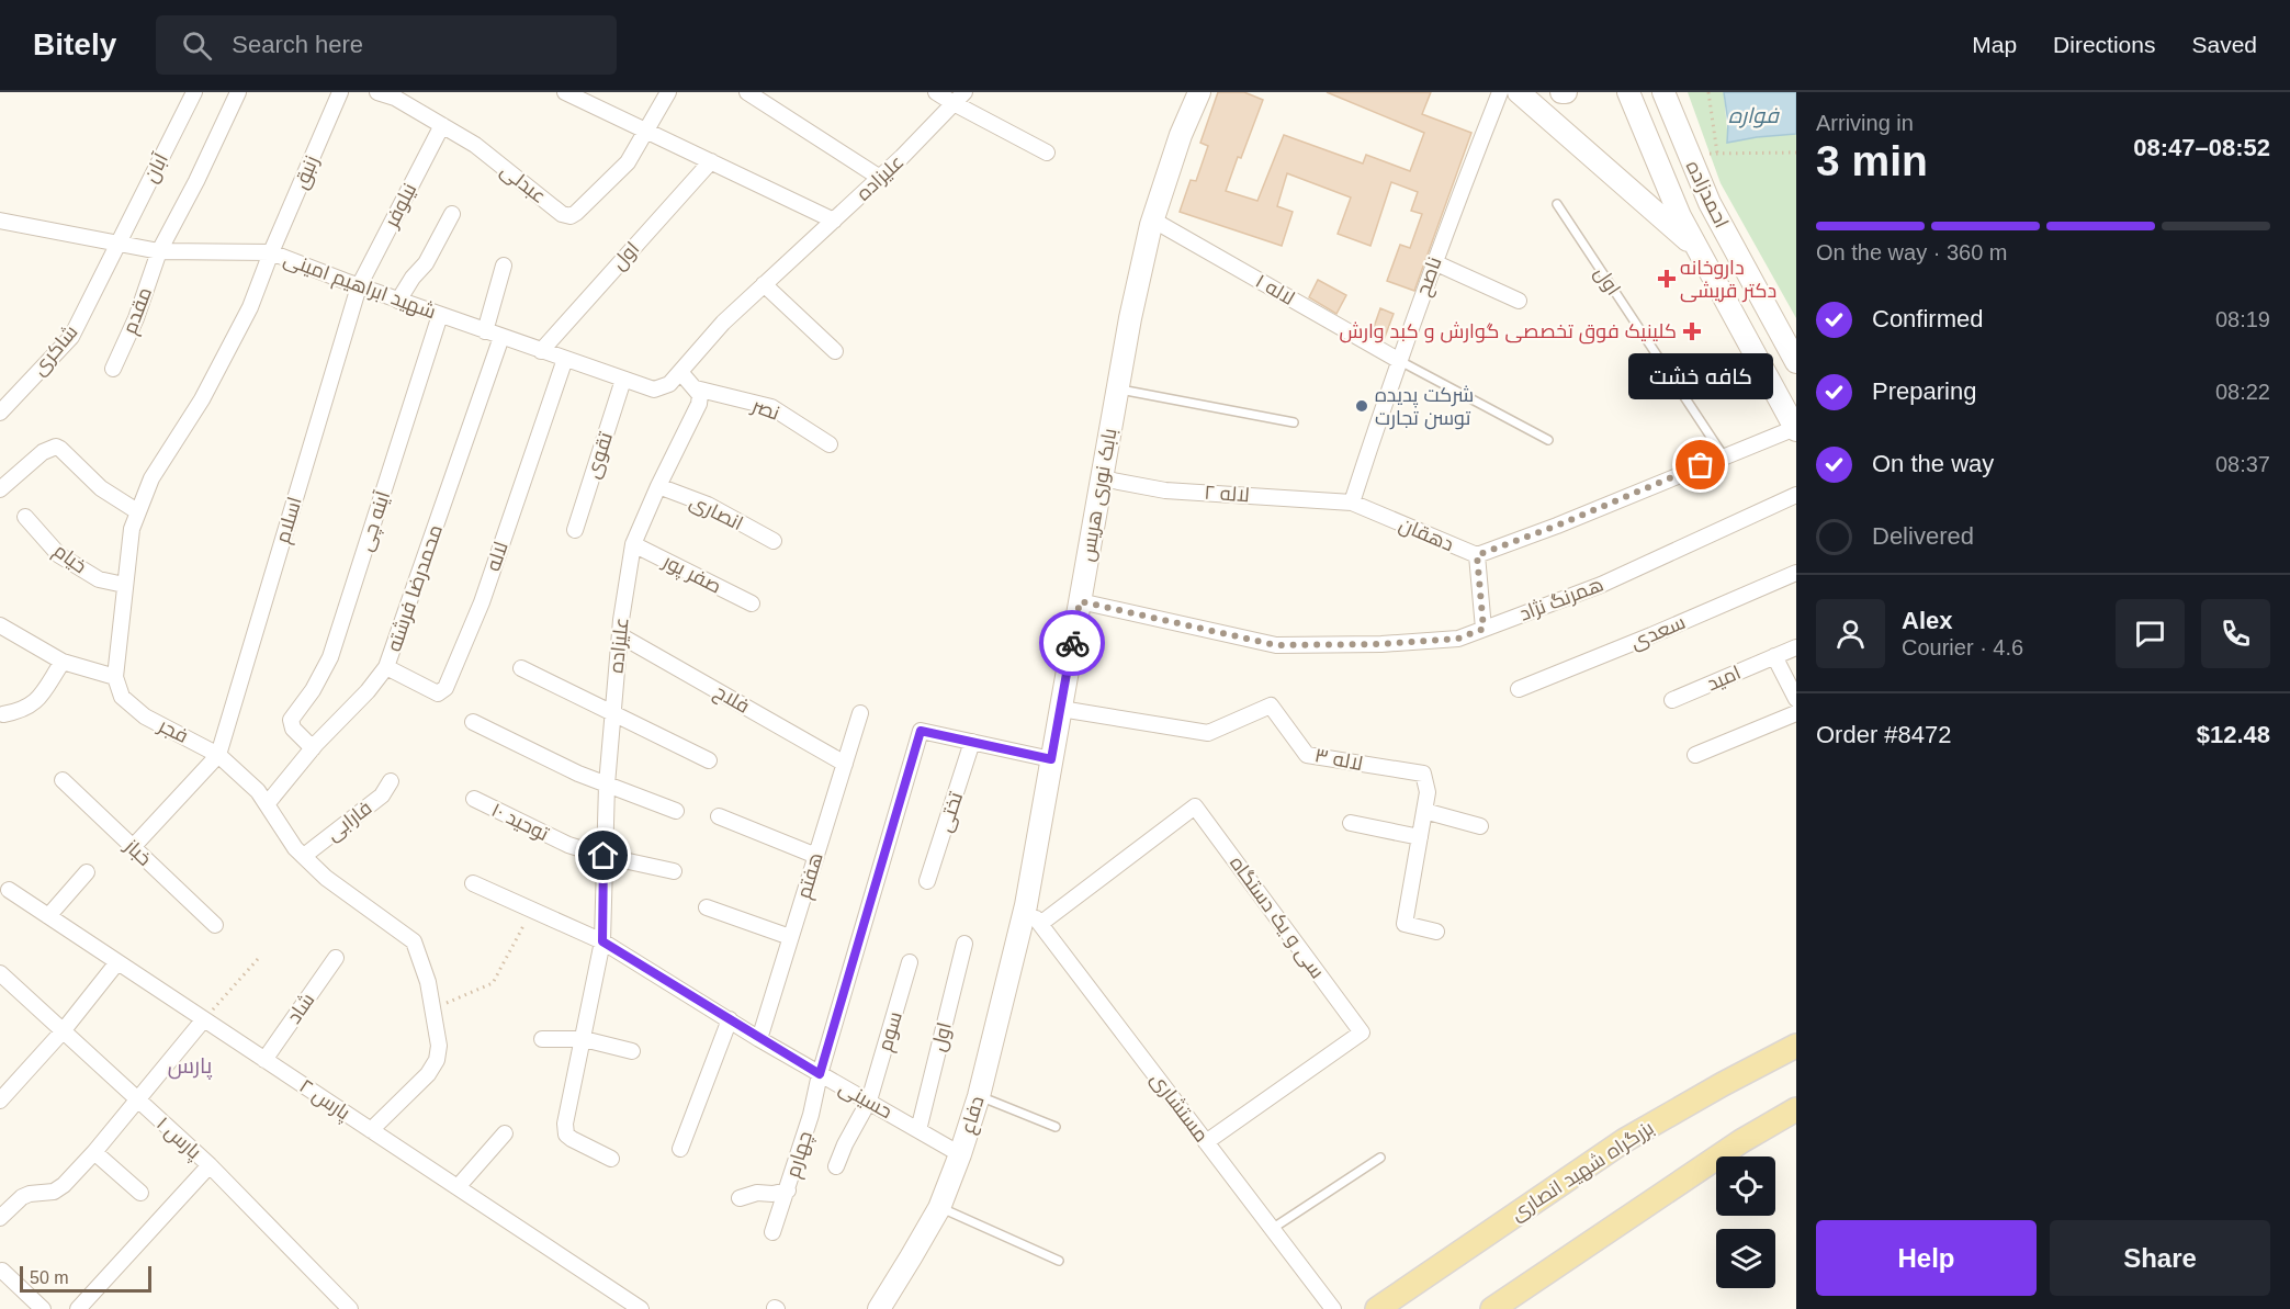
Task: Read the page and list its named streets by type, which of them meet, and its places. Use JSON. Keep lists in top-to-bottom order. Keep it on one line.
{"streets":{"main road":["احمدزاده","بابک نوری هریس","دفاع","بزرگراه شهید انصاری"],"street":["آبان","زنبق","علیزاده","عبدلی","نیلوفر","اول","ناصح","شهید ابراهیم امینی","لاله ۱","مقدم","شاکری","نصر","تقوی","لاله ۲","انصاری","اسلام","آینه چی","دهقان","لاله","خیام","صفر پور","محمدرضا فرشته","همرنگ نژاد","سعدی","امید","فلاح","فجر","لاله ۳","تختی","فارابی","توحید ۱۰","خباز","هفتم","سی و یک دستگاه","شاد","سوم","پارس ۲","حسینی","مستشاری","پارس ۱","چهارم"]},"crossings":[["آبان","شهید ابراهیم امینی"],["آبان","شاکری"],["زنبق","شهید ابراهیم امینی"],["علیزاده","شهید ابراهیم امینی"],["علیزاده","نصر"],["علیزاده","انصاری"],["علیزاده","صفر پور"],["علیزاده","فلاح"],["علیزاده","توحید ۱۰"],["علیزاده","حسینی"],["عبدلی","نیلوفر"],["احمدزاده","دهقان"],["نیلوفر","شهید ابراهیم امینی"],["نیلوفر","اسلام"],["اول","شهید ابراهیم امینی"],["اول","دهقان"],["اول","حسینی"],["ناصح","لاله ۱"],["ناصح","لاله ۲"],["ناصح","دهقان"],["شهید ابراهیم امینی","مقدم"],["شهید ابراهیم امینی","شاکری"],["شهید ابراهیم امینی","تقوی"],["شهید ابراهیم امینی","اسلام"],["شهید ابراهیم امینی","آینه چی"],["شهید ابراهیم امینی","لاله"],["شهید ابراهیم امینی","محمدرضا فرشته"],["لاله ۱","بابک نوری هریس"],["لاله ۲","بابک نوری هریس"],["لاله ۲","دهقان"],["بابک نوری هریس","همرنگ نژاد"],["بابک نوری هریس","لاله ۳"],["بابک نوری هریس","مستشاری"],["بابک نوری هریس","دفاع"],["اسلام","فجر"],["آینه چی","محمدرضا فرشته"],["لاله","محمدرضا فرشته"],["محمدرضا فرشته","فجر"],["فلاح","هفتم"],["فجر","فارابی"],["فجر","پارس ۲"],["تختی","چهارم"],["هفتم","حسینی"],["سی و یک دستگاه","مستشاری"],["شاد","پارس ۲"],["سوم","حسینی"],["حسینی","دفاع"],["حسینی","چهارم"],["مستشاری","دفاع"]],"districts":["پارس"],"water":["فواره"],"places":{"health":["داروخانه دکتر قریشی","کلینیک فوق تخصصی گوارش و کبد وارش"],"other":["شرکت پدیده توسن تجارت","کافه خشت"]},"scale_bar":"50 m","page":{"header":"Bitely","search":"Search here","nav":["Map","Directions","Saved"],"heading":["3 min","Arriving in","08:47–08:52"],"panel":["Alex","Courier · 4.6","Order #8472","$12.48"],"bar":"On the way · 360 m","list":[["Confirmed","08:19"],["Preparing","08:22"],["On the way","08:37"],"Delivered"],"bubble":"کافه خشت","buttons":["Help","Share"],"scale":"50 m"}}
